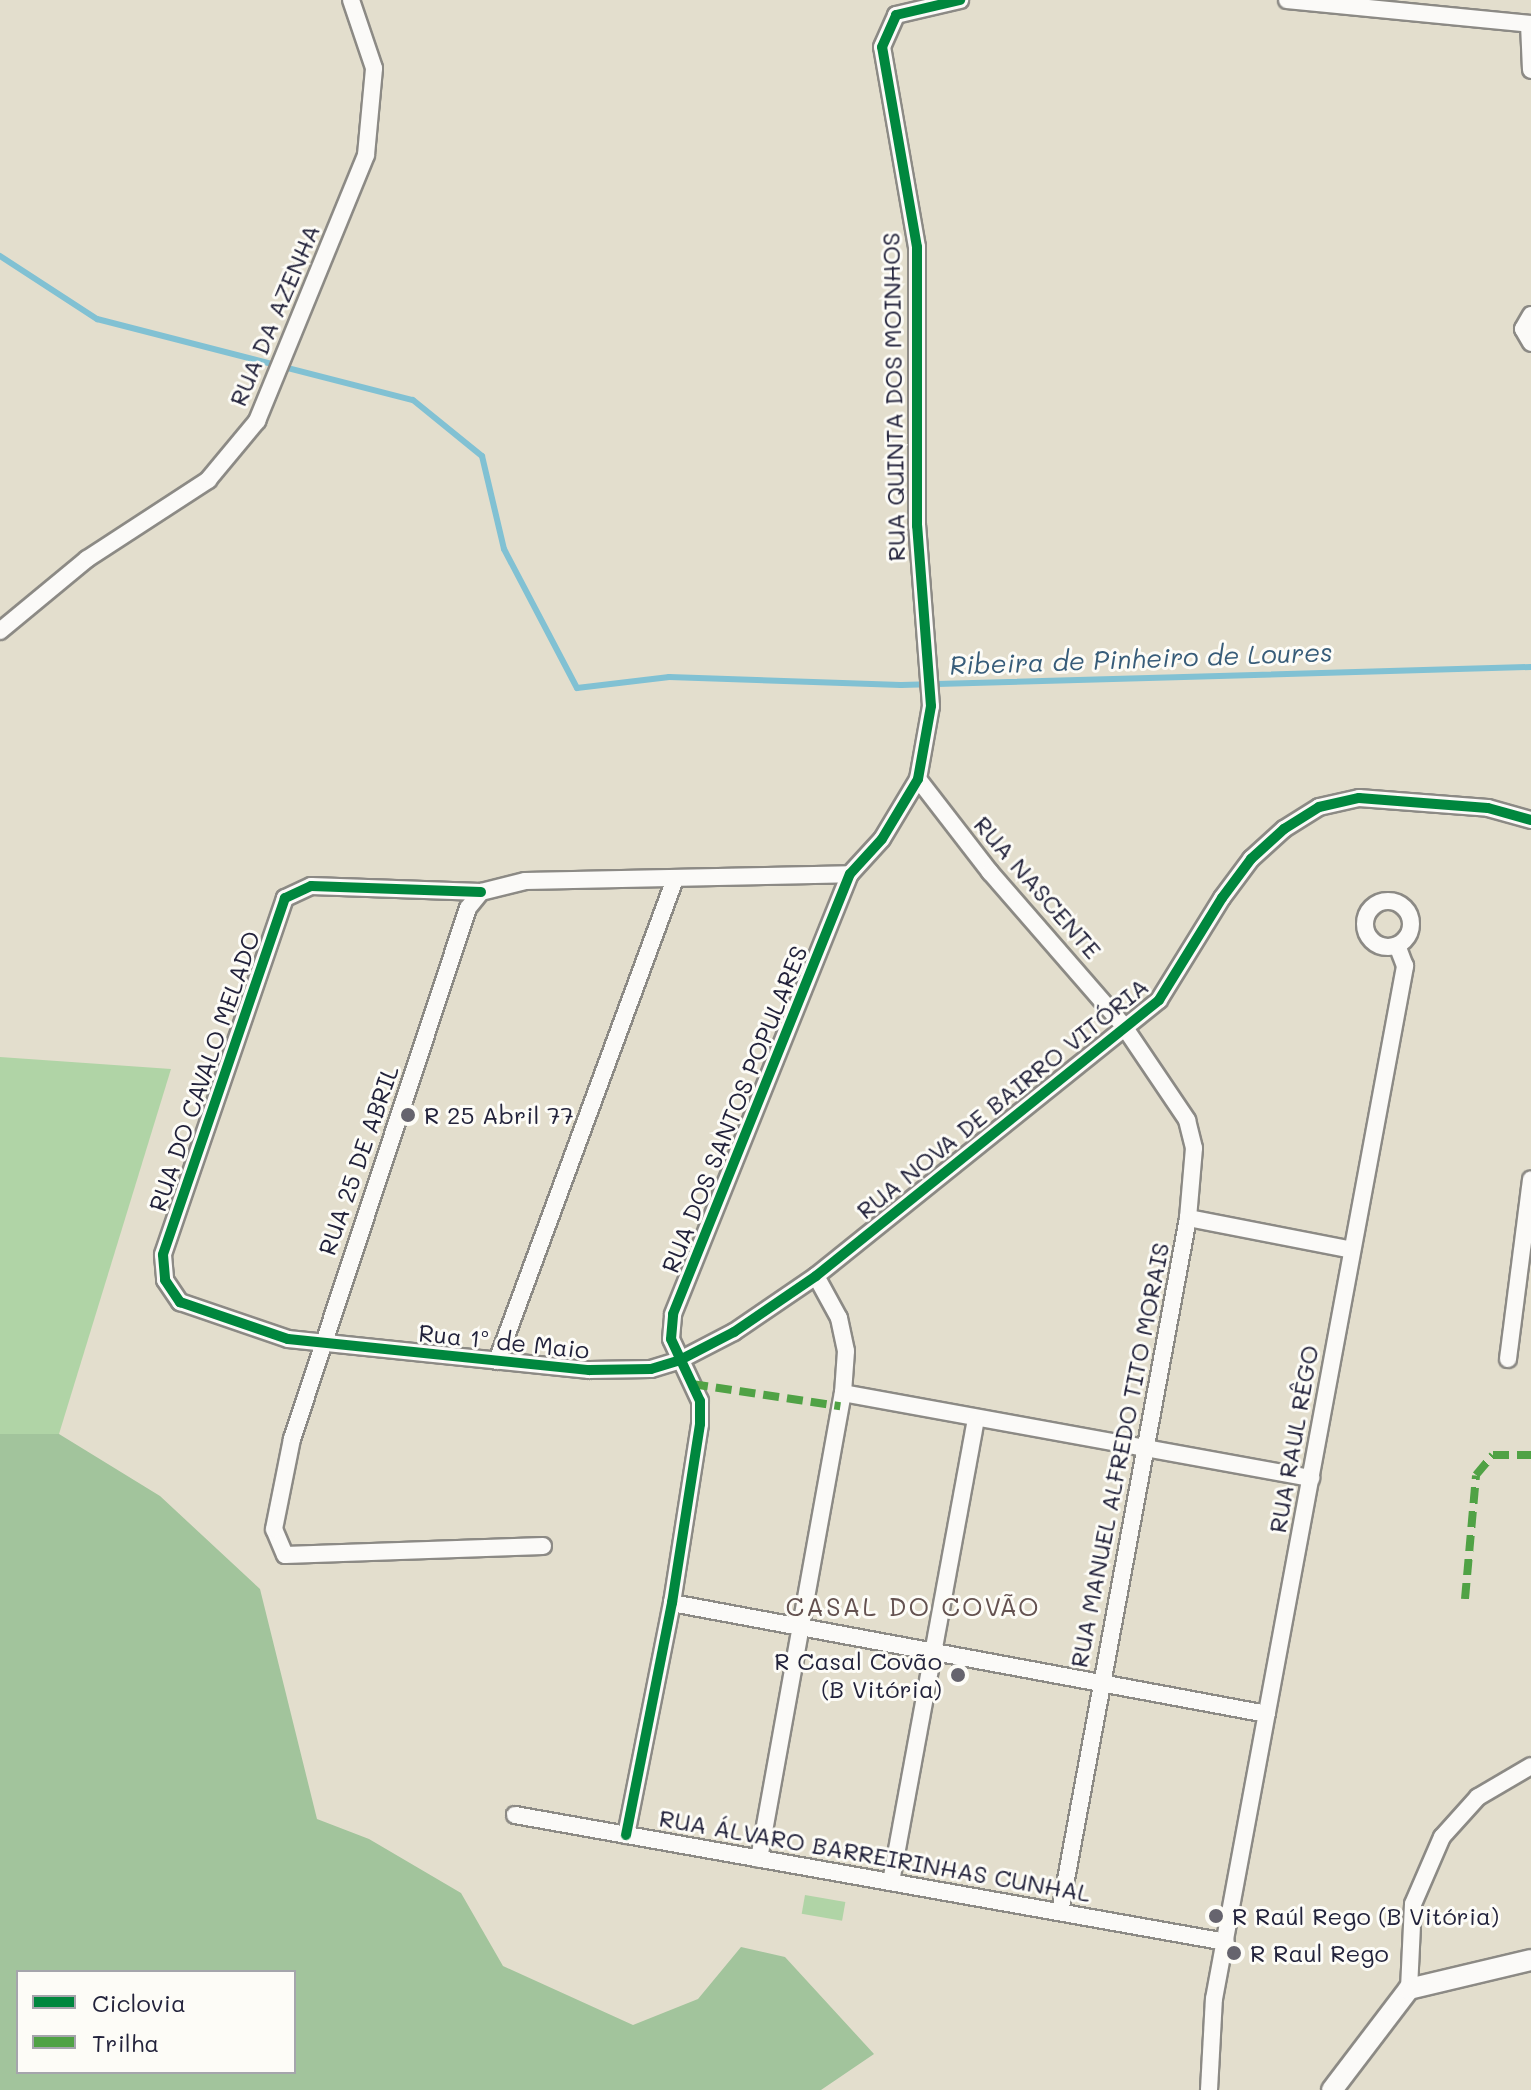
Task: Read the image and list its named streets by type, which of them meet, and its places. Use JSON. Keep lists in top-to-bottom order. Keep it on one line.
{"streets":{"street":["RUA DA AZENHA","RUA QUINTA DOS MOINHOS","RUA NASCENTE","RUA DO CAVALO MELADO","RUA NOVA DE BAIRRO VITÓRIA","RUA DOS SANTOS POPULARES","RUA 25 DE ABRIL","Rua 1º de Maio","RUA RAUL RÊGO","RUA MANUEL ALFREDO TITO MORAIS","RUA ÁLVARO BARREIRINHAS CUNHAL"]},"crossings":[["RUA QUINTA DOS MOINHOS","RUA NASCENTE"],["RUA NASCENTE","RUA NOVA DE BAIRRO VITÓRIA"],["RUA NASCENTE","RUA MANUEL ALFREDO TITO MORAIS"],["RUA DO CAVALO MELADO","RUA 25 DE ABRIL"],["RUA DO CAVALO MELADO","Rua 1º de Maio"],["RUA NOVA DE BAIRRO VITÓRIA","RUA DOS SANTOS POPULARES"],["RUA NOVA DE BAIRRO VITÓRIA","Rua 1º de Maio"],["RUA NOVA DE BAIRRO VITÓRIA","RUA MANUEL ALFREDO TITO MORAIS"],["RUA DOS SANTOS POPULARES","Rua 1º de Maio"],["RUA DOS SANTOS POPULARES","RUA ÁLVARO BARREIRINHAS CUNHAL"],["RUA 25 DE ABRIL","Rua 1º de Maio"],["RUA RAUL RÊGO","RUA ÁLVARO BARREIRINHAS CUNHAL"],["RUA MANUEL ALFREDO TITO MORAIS","RUA ÁLVARO BARREIRINHAS CUNHAL"]],"districts":["CASAL DO COVÃO"],"water":["Ribeira de Pinheiro de Loures"],"places":["R 25 Abril 77","R Casal Covão (B Vitória)","R Raúl Rego (B Vitória)","R Raul Rego"],"legend":["Ciclovia","Trilha"]}
